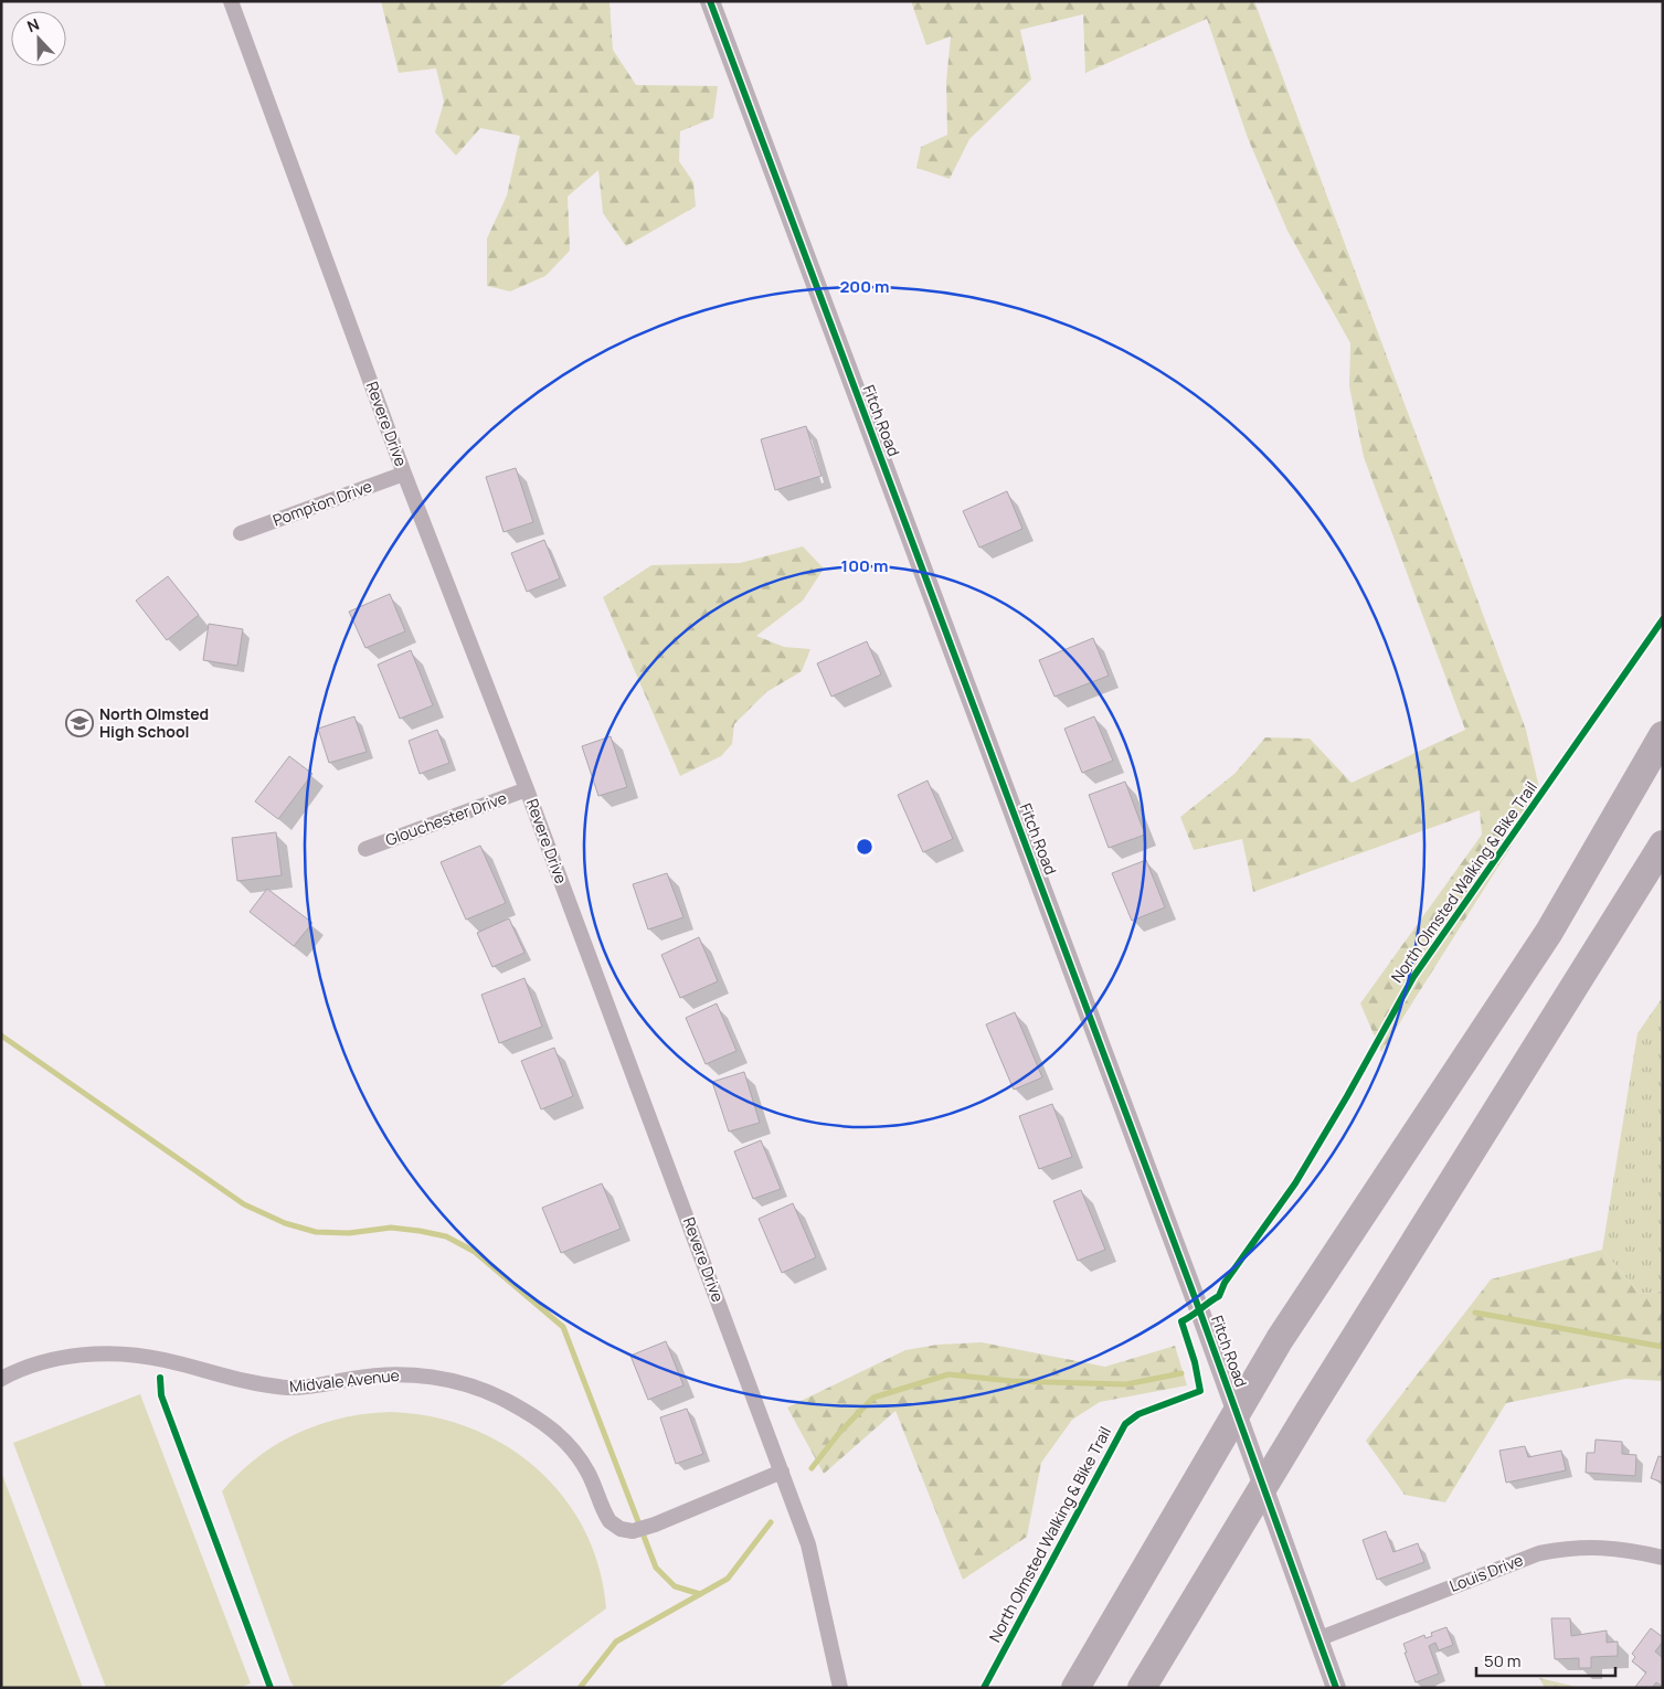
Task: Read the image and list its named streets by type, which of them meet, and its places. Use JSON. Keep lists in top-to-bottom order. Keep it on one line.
{"streets":{"street":["Fitch Road","Revere Drive","Pompton Drive","Glouchester Drive","Midvale Avenue","Louis Drive"],"cycle path":["North Olmsted Walking & Bike Trail"]},"crossings":[["Fitch Road","Louis Drive"],["Revere Drive","Pompton Drive"],["Revere Drive","Glouchester Drive"],["Revere Drive","Midvale Avenue"]],"places":{"school or university":["North Olmsted High School"]},"scale_bar":"50 m","north":"top","rings":["200 m","100 m"]}
